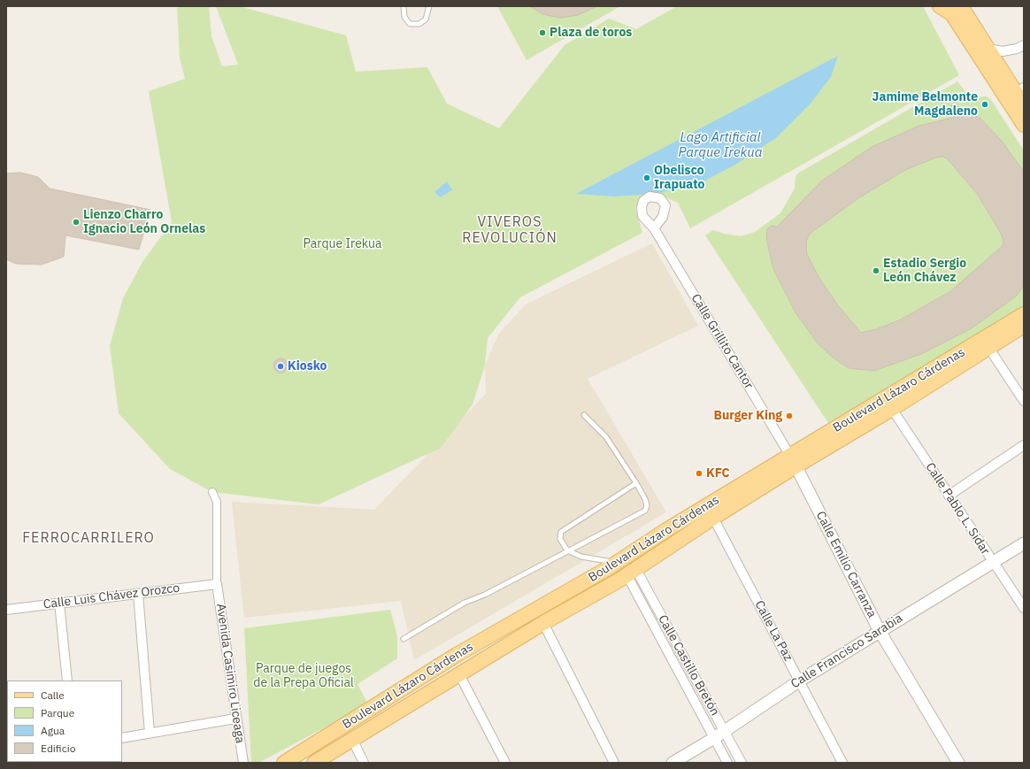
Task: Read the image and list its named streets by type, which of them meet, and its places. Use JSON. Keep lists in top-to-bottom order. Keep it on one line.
{"streets":{"main road":["Boulevard Lázaro Cárdenas"],"street":["Calle Grillito Cantor","Calle Pablo L. Sidar","Calle Emilio Carranza","Calle Luis Chávez Orozco","Calle La Paz","Calle Francisco Sarabia","Calle Castillo Bretón","Avenida Casimiro Liceaga"]},"crossings":[["Calle Grillito Cantor","Boulevard Lázaro Cárdenas"],["Calle Grillito Cantor","Calle Emilio Carranza"],["Boulevard Lázaro Cárdenas","Calle Pablo L. Sidar"],["Boulevard Lázaro Cárdenas","Calle Emilio Carranza"],["Boulevard Lázaro Cárdenas","Calle La Paz"],["Boulevard Lázaro Cárdenas","Calle Castillo Bretón"],["Calle Pablo L. Sidar","Calle Francisco Sarabia"],["Calle Emilio Carranza","Calle Francisco Sarabia"],["Calle Luis Chávez Orozco","Avenida Casimiro Liceaga"],["Calle La Paz","Calle Francisco Sarabia"],["Calle Francisco Sarabia","Calle Castillo Bretón"]],"districts":["VIVEROS REVOLUCIÓN","FERROCARRILERO"],"water":["Lago Artificial Parque Irekua"],"parks":["Parque Irekua","Parque de juegos de la Prepa Oficial"],"places":["Plaza de toros","Jamime Belmonte Magdaleno","Obelisco Irapuato","Lienzo Charro Ignacio León Ornelas","Estadio Sergio León Chávez","Kiosko","Burger King","KFC"],"legend":["Calle","Parque","Agua","Edificio"]}
